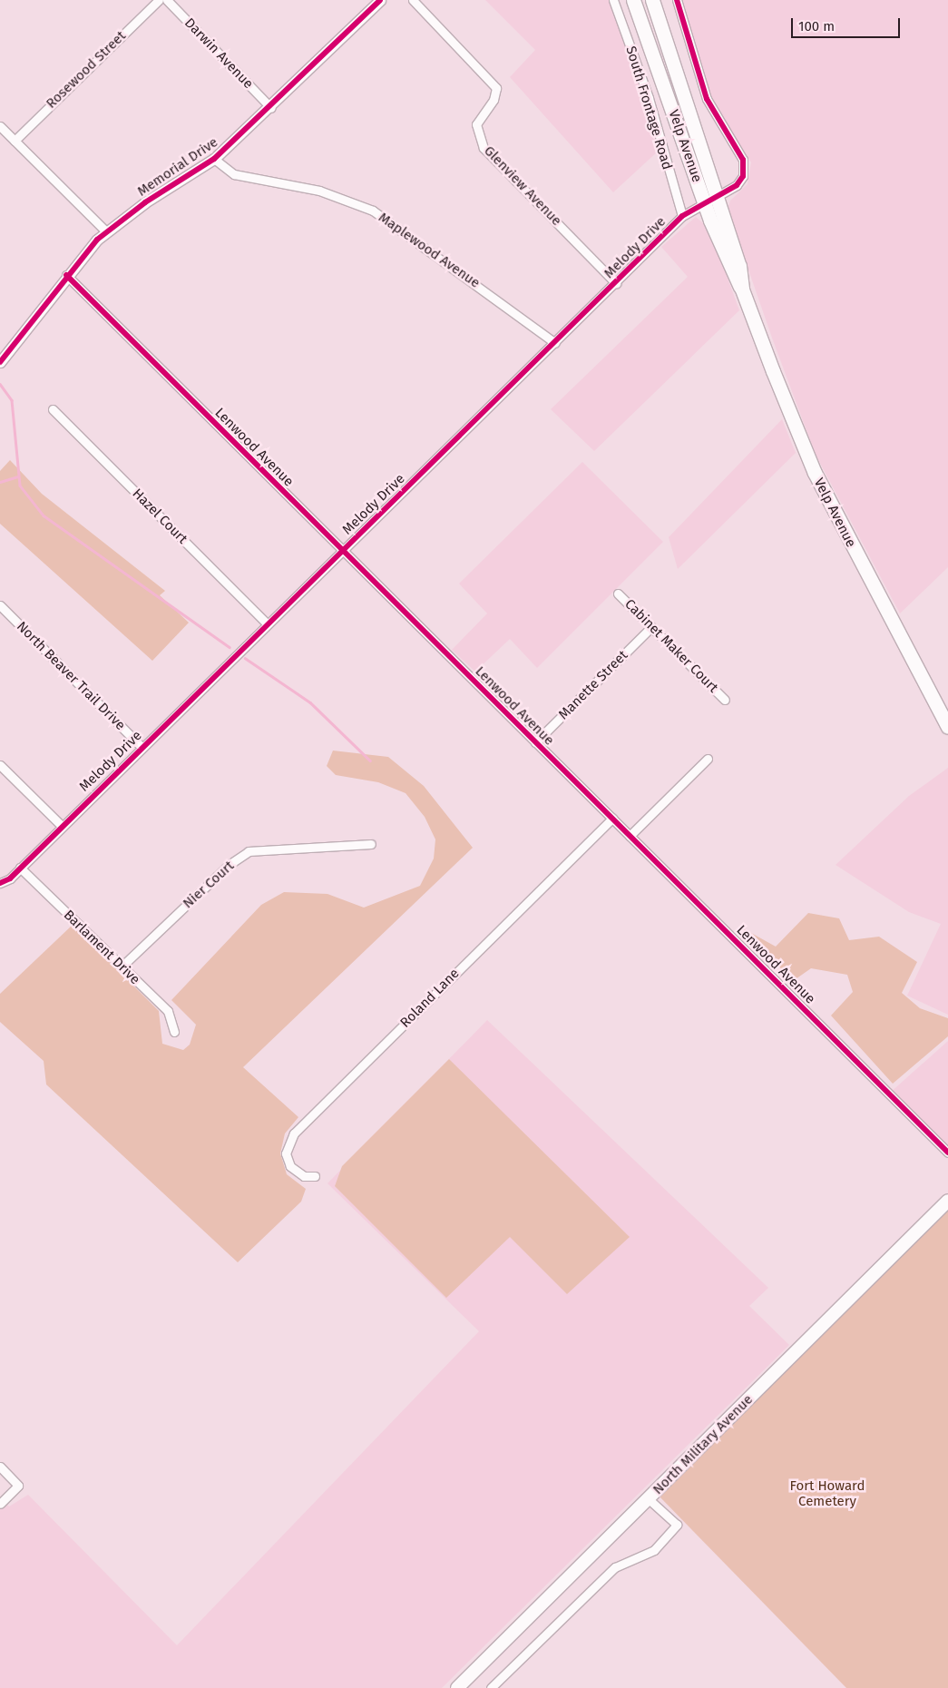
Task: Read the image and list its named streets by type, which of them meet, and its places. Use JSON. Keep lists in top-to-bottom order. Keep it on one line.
{"streets":{"main road":["Velp Avenue","North Military Avenue"],"street":["Darwin Avenue","Rosewood Street","South Frontage Road","Memorial Drive","Glenview Avenue","Melody Drive","Maplewood Avenue","Lenwood Avenue","Hazel Court","Cabinet Maker Court","North Beaver Trail Drive","Manette Street","Nier Court","Barlament Drive","Roland Lane"]},"crossings":[["Darwin Avenue","Memorial Drive"],["South Frontage Road","Melody Drive"],["Velp Avenue","Melody Drive"],["Memorial Drive","Maplewood Avenue"],["Memorial Drive","Lenwood Avenue"],["Glenview Avenue","Melody Drive"],["Melody Drive","Maplewood Avenue"],["Melody Drive","Lenwood Avenue"],["Melody Drive","Hazel Court"],["Melody Drive","North Beaver Trail Drive"],["Melody Drive","Barlament Drive"],["Lenwood Avenue","Manette Street"],["Lenwood Avenue","Roland Lane"],["Cabinet Maker Court","Manette Street"],["Nier Court","Barlament Drive"]],"parks":["Fort Howard Cemetery"],"scale_bar":"100 m"}
